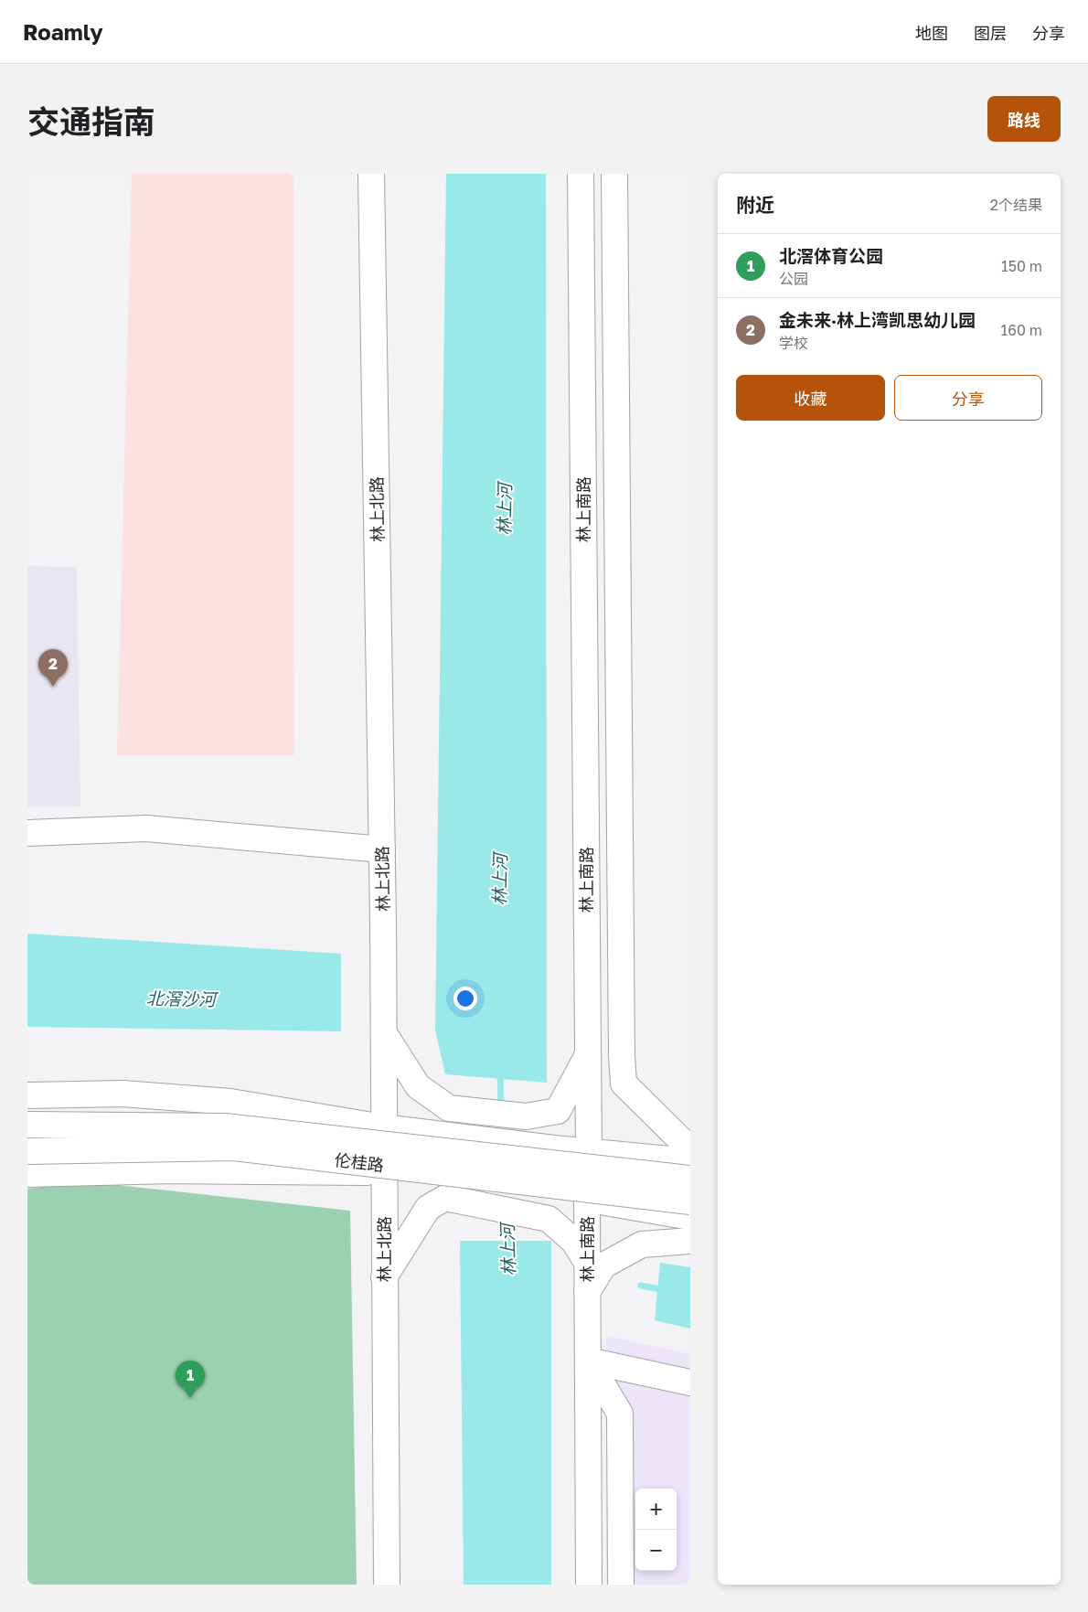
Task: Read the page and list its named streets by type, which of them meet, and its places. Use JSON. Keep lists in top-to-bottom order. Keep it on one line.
{"streets":{"main road":["林上北路","林上南路","伦桂路"]},"water":["林上河","北滘沙河"],"page":{"header":"Roamly","nav":["地图","图层","分享"],"title":"交通指南","buttons":["路线",["收藏","分享"]],"heading":["附近","2个结果"],"list":[{"mark":"1","name":"北滘体育公园","note":"公园","value":"150 m"},{"mark":"2","name":"金未来·林上湾凯思幼儿园","note":"学校","value":"160 m"}],"pins":["2","1"],"map_buttons":["+","−"]}}
